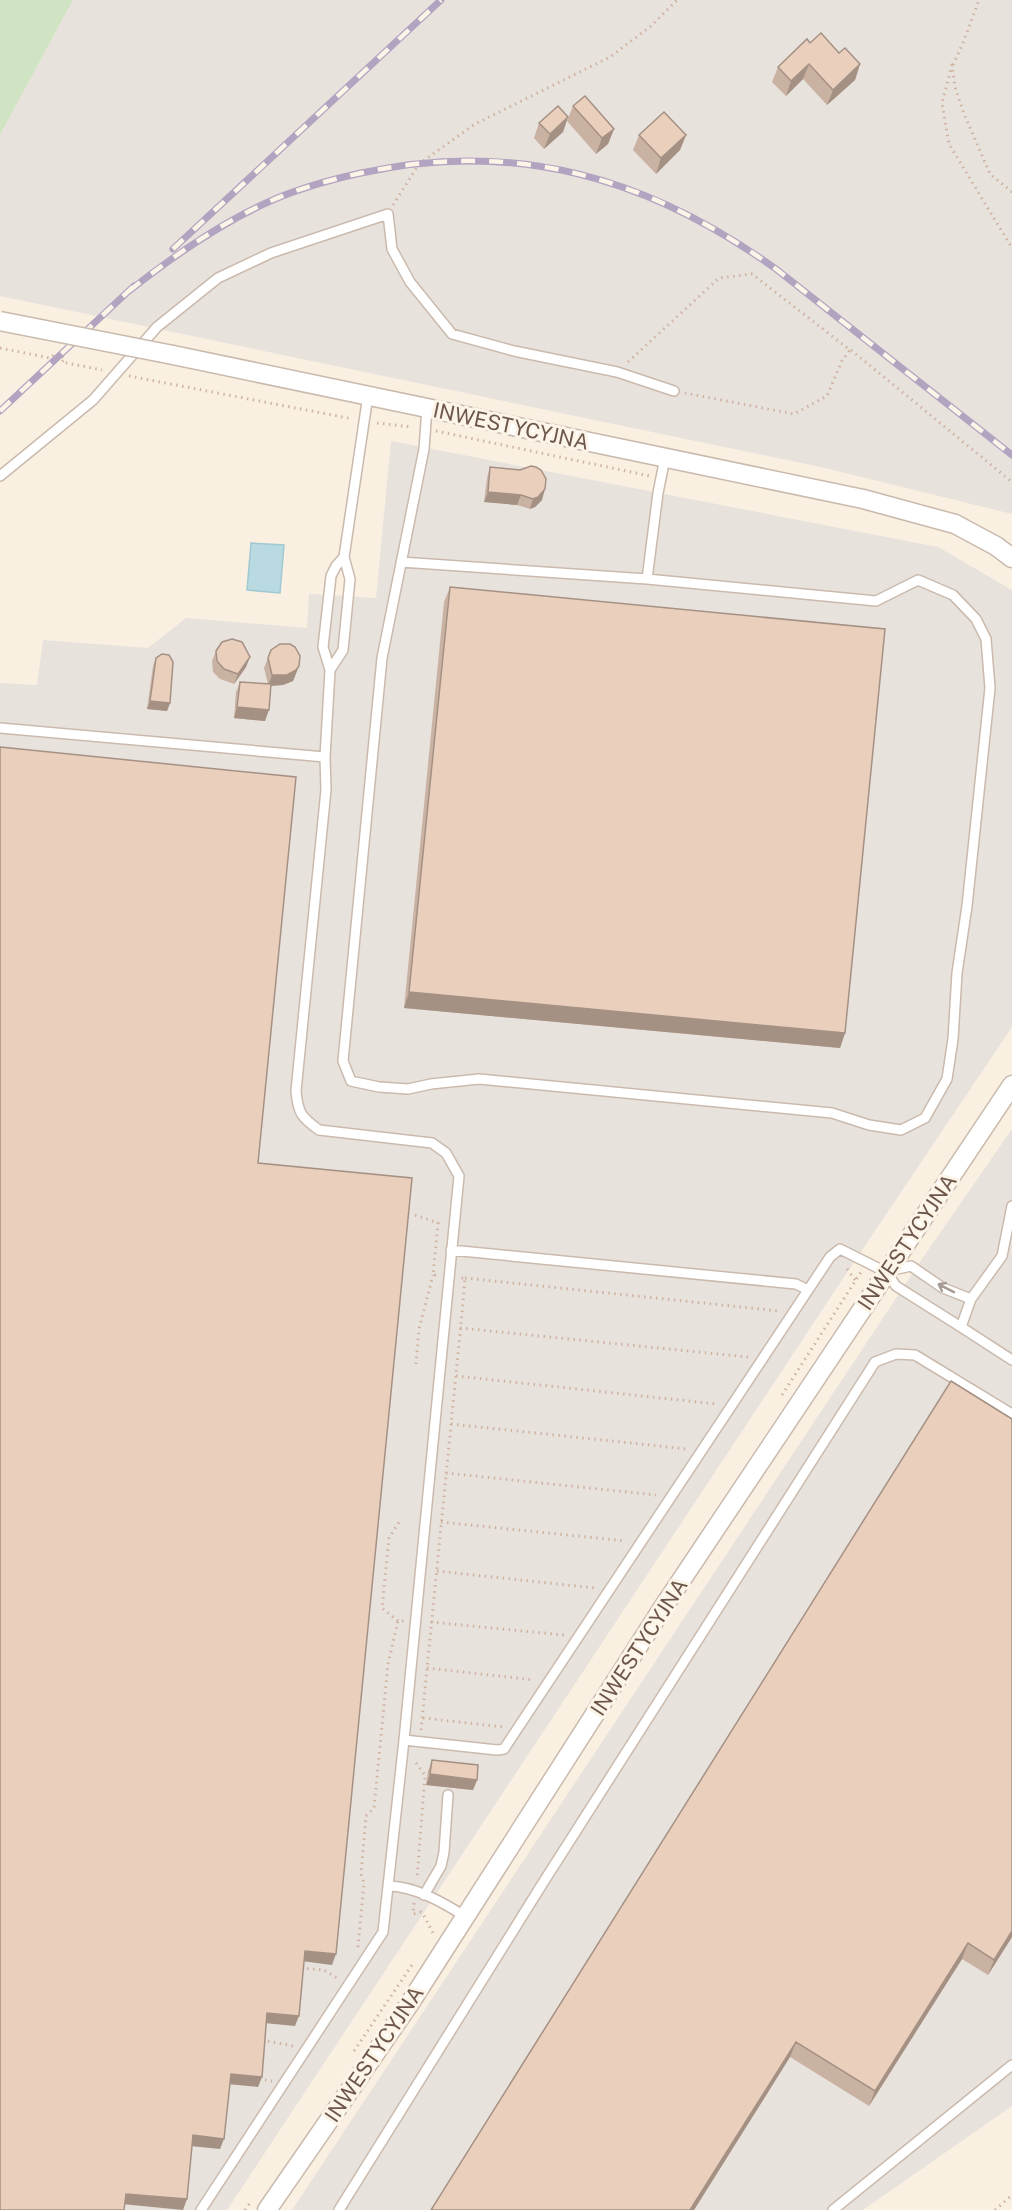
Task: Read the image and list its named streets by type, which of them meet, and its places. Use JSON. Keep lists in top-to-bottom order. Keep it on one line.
{"streets":{"street":["INWESTYCYJNA"]}}
